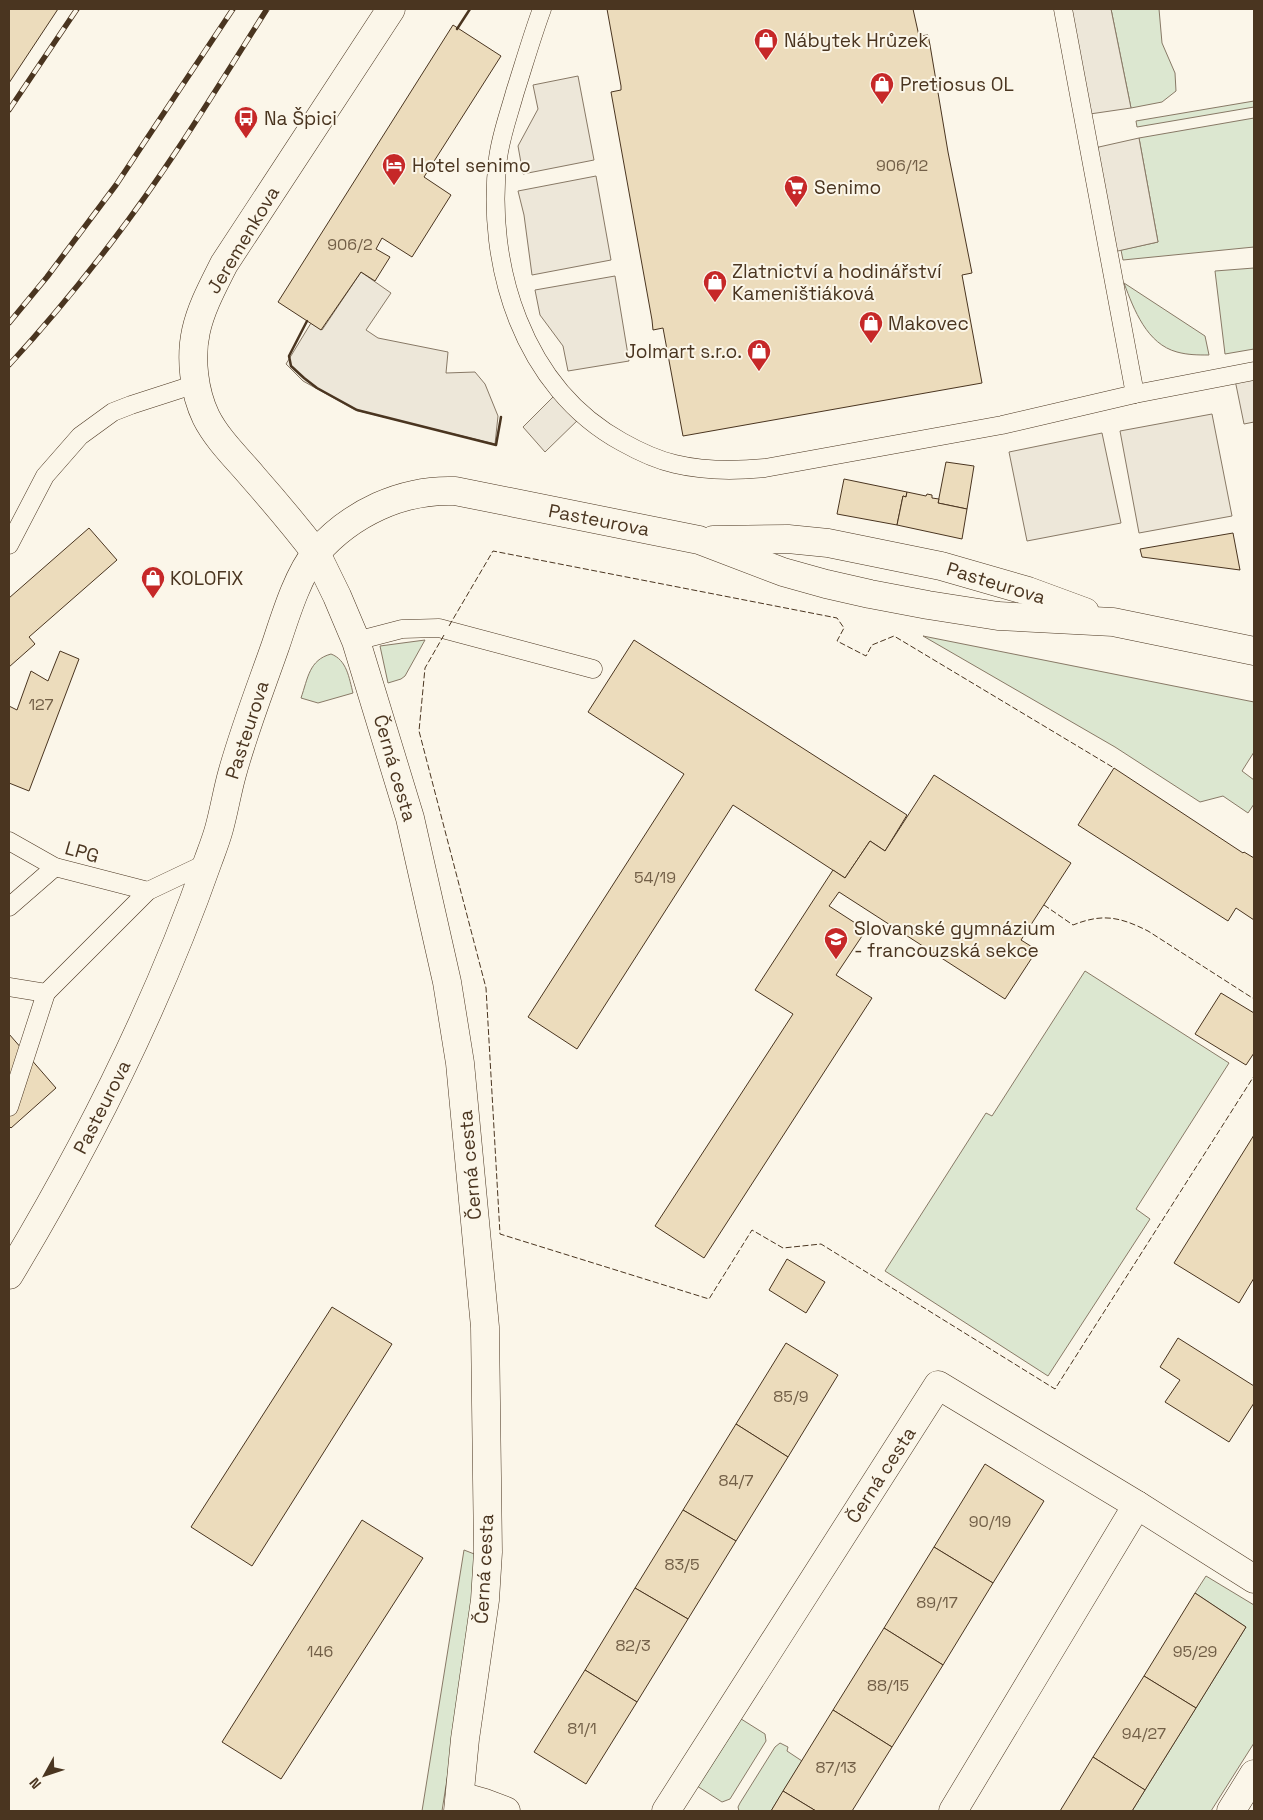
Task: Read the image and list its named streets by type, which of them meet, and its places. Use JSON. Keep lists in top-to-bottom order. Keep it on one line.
{"streets":{"street":["Jeremenkova","Pasteurova","Černá cesta"],"lane":["LPG"]},"crossings":[["Jeremenkova","Pasteurova"],["Jeremenkova","Černá cesta"],["Pasteurova","Černá cesta"]],"places":{"shop":["Nábytek Hrůzek","Pretiosus OL","Zlatnictví a hodinářství Kameništiáková","Makovec","Jolmart s.r.o.","KOLOFIX"],"bus stop":["Na Špici"],"hotel":["Hotel senimo"],"supermarket":["Senimo"],"school or university":["Slovanské gymnázium - francouzská sekce"]},"house_numbers":["906/12","906/2","127","54/19","85/9","84/7","90/19","83/5","89/17","82/3","146","95/29","88/15","81/1","94/27","87/13"],"north":"bottom left"}
